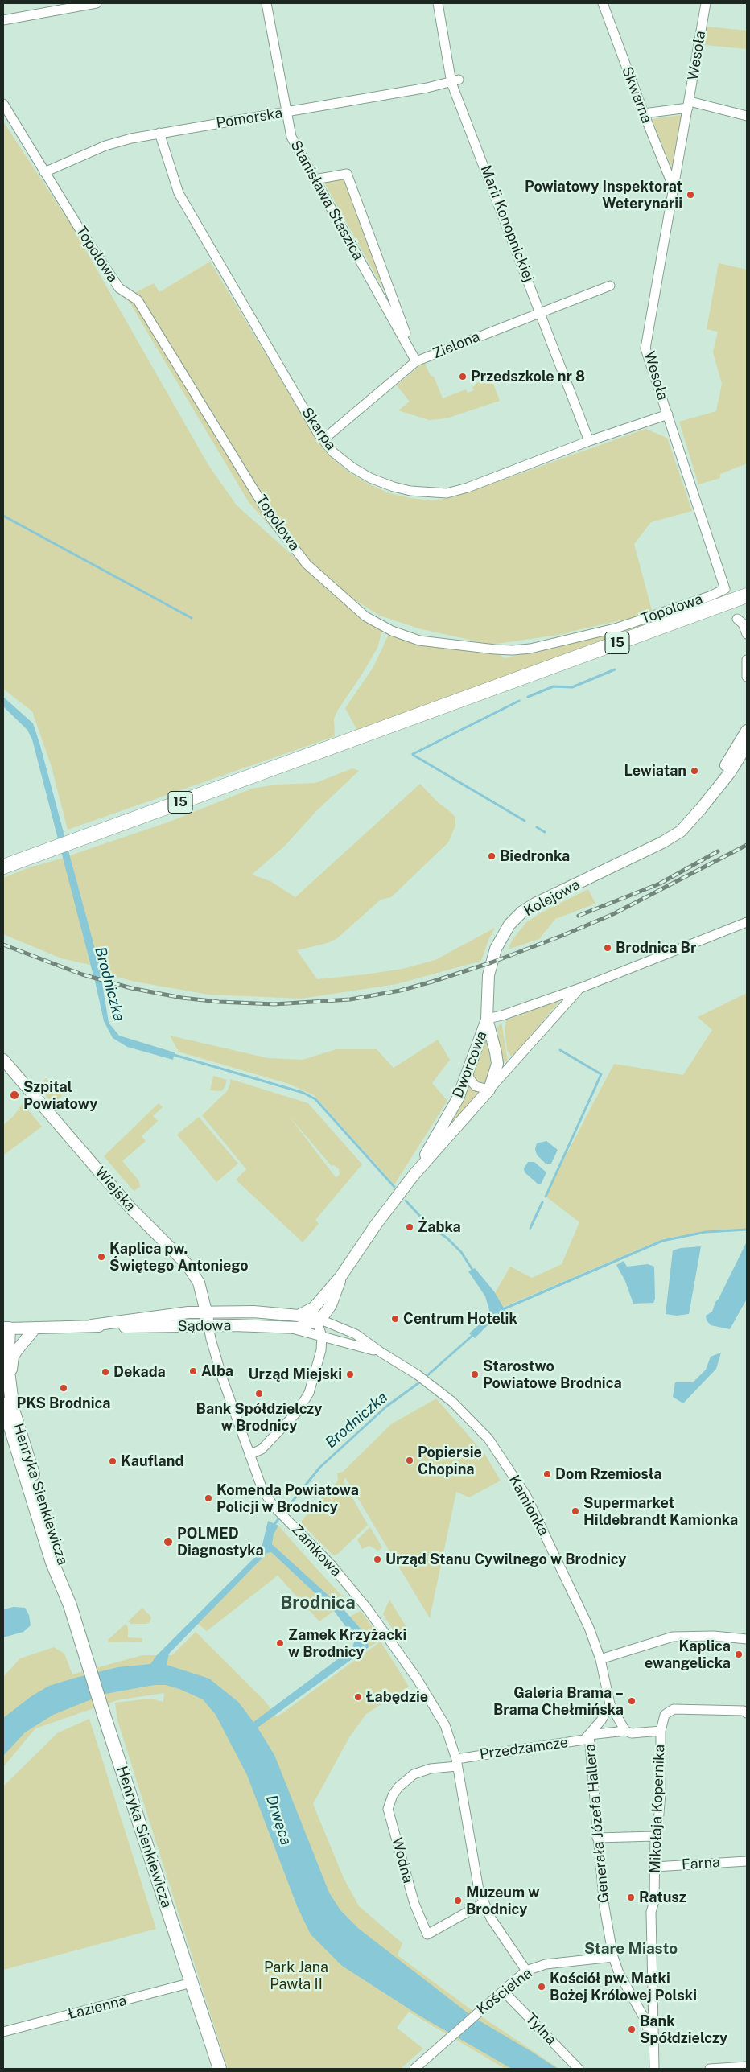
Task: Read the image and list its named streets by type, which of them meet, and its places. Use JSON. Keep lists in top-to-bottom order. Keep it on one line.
{"streets":{"main road":["15","Henryka Sienkiewicza"],"street":["Wesoła","Skwarna","Pomorska","Stanisława Staszica","Marii Konopnickiej","Topolowa","Zielona","Skarpa","Kolejowa","Dworcowa","Wiejska","Sądowa","Kamionka","Zamkowa","Przedzamcze","Mikołaja Kopernika","Generała Józefa Hallera","Wodna","Farna","Kościelna","Łazienna","Tylna"]},"crossings":[["Wesoła","Skwarna"],["Wesoła","Topolowa"],["Wesoła","Skarpa"],["Pomorska","Stanisława Staszica"],["Pomorska","Marii Konopnickiej"],["Pomorska","Topolowa"],["Pomorska","Skarpa"],["Stanisława Staszica","Zielona"],["Marii Konopnickiej","Zielona"],["Marii Konopnickiej","Skarpa"],["Zielona","Skarpa"],["Kolejowa","Dworcowa"],["Dworcowa","Sądowa"],["Dworcowa","Kamionka"],["Wiejska","Sądowa"],["Wiejska","Zamkowa"],["Sądowa","Henryka Sienkiewicza"],["Sądowa","Kamionka"],["Sądowa","Zamkowa"],["Henryka Sienkiewicza","Łazienna"],["Kamionka","Przedzamcze"],["Zamkowa","Przedzamcze"],["Zamkowa","Wodna"],["Zamkowa","Kościelna"],["Przedzamcze","Mikołaja Kopernika"],["Przedzamcze","Generała Józefa Hallera"],["Przedzamcze","Wodna"],["Mikołaja Kopernika","Generała Józefa Hallera"],["Mikołaja Kopernika","Farna"],["Generała Józefa Hallera","Kościelna"],["Kościelna","Tylna"]],"districts":["Brodnica","Stare Miasto"],"water":["Brodniczka","Drwęca"],"parks":["Park Jana Pawła II"],"places":["Powiatowy Inspektorat Weterynarii","Przedszkole nr 8","Lewiatan","Biedronka","Brodnica Br","Szpital Powiatowy","Żabka","Kaplica pw. Świętego Antoniego","Centrum Hotelik","Alba","Dekada","Urząd Miejski","Starostwo Powiatowe Brodnica","PKS Brodnica","Bank Spółdzielczy w Brodnicy","Popiersie Chopina","Kaufland","Dom Rzemiosła","Komenda Powiatowa Policji w Brodnicy","Supermarket Hildebrandt Kamionka","POLMED Diagnostyka","Urząd Stanu Cywilnego w Brodnicy","Zamek Krzyżacki w Brodnicy","Kaplica ewangelicka","Łabędzie","Galeria Brama – Brama Chełmińska","Ratusz","Muzeum w Brodnicy","Kościół pw. Matki Bożej Królowej Polski","Bank Spółdzielczy"]}
